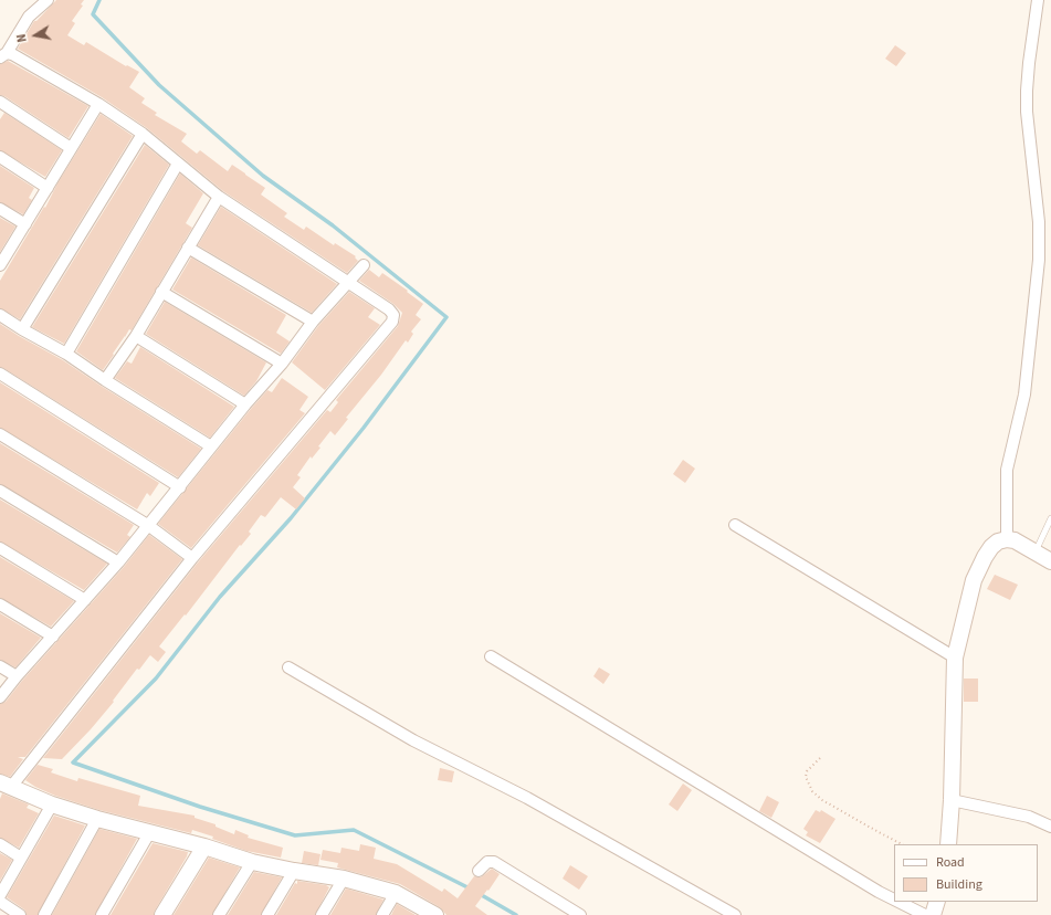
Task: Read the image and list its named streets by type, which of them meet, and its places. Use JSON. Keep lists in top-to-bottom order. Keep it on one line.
{"legend":["Road","Building"],"north":"left"}
